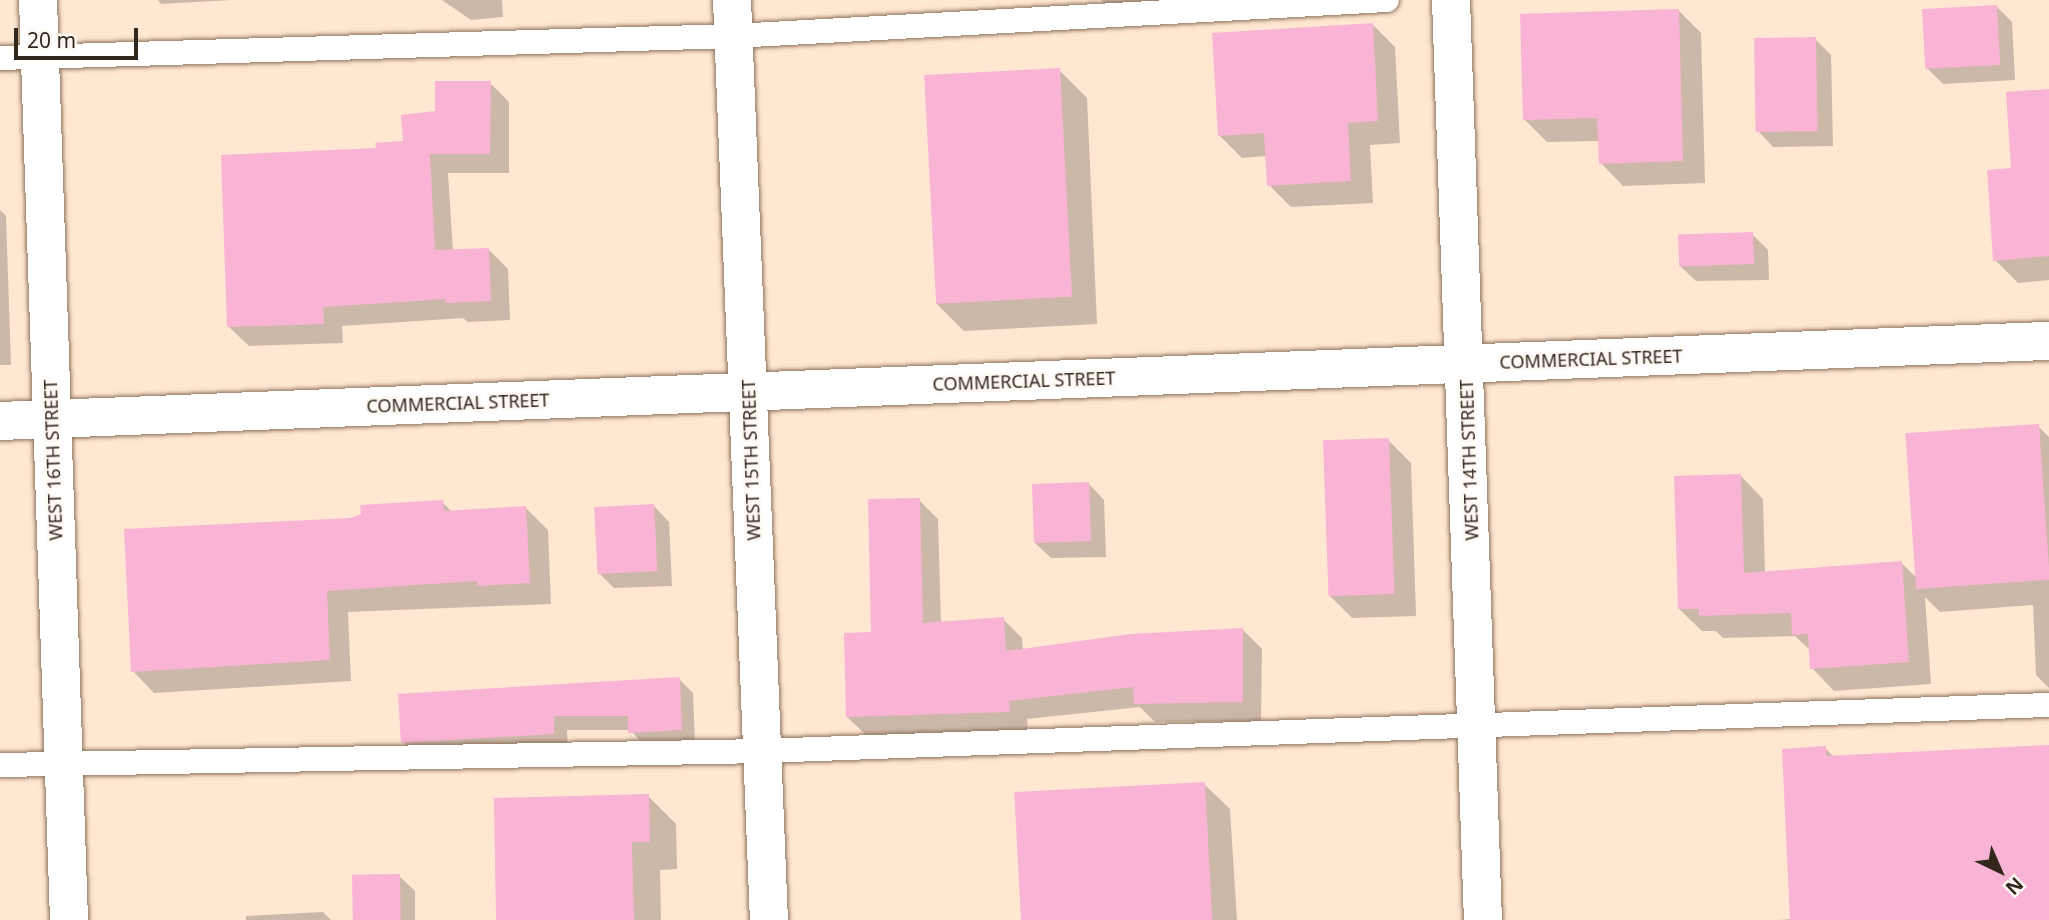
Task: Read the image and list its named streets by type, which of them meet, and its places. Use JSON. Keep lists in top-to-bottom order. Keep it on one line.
{"streets":{"street":["COMMERCIAL STREET","WEST 16TH STREET","WEST 15TH STREET","WEST 14TH STREET"]},"crossings":[["COMMERCIAL STREET","WEST 16TH STREET"],["COMMERCIAL STREET","WEST 15TH STREET"],["COMMERCIAL STREET","WEST 14TH STREET"]],"scale_bar":"20 m","north":"bottom right"}
